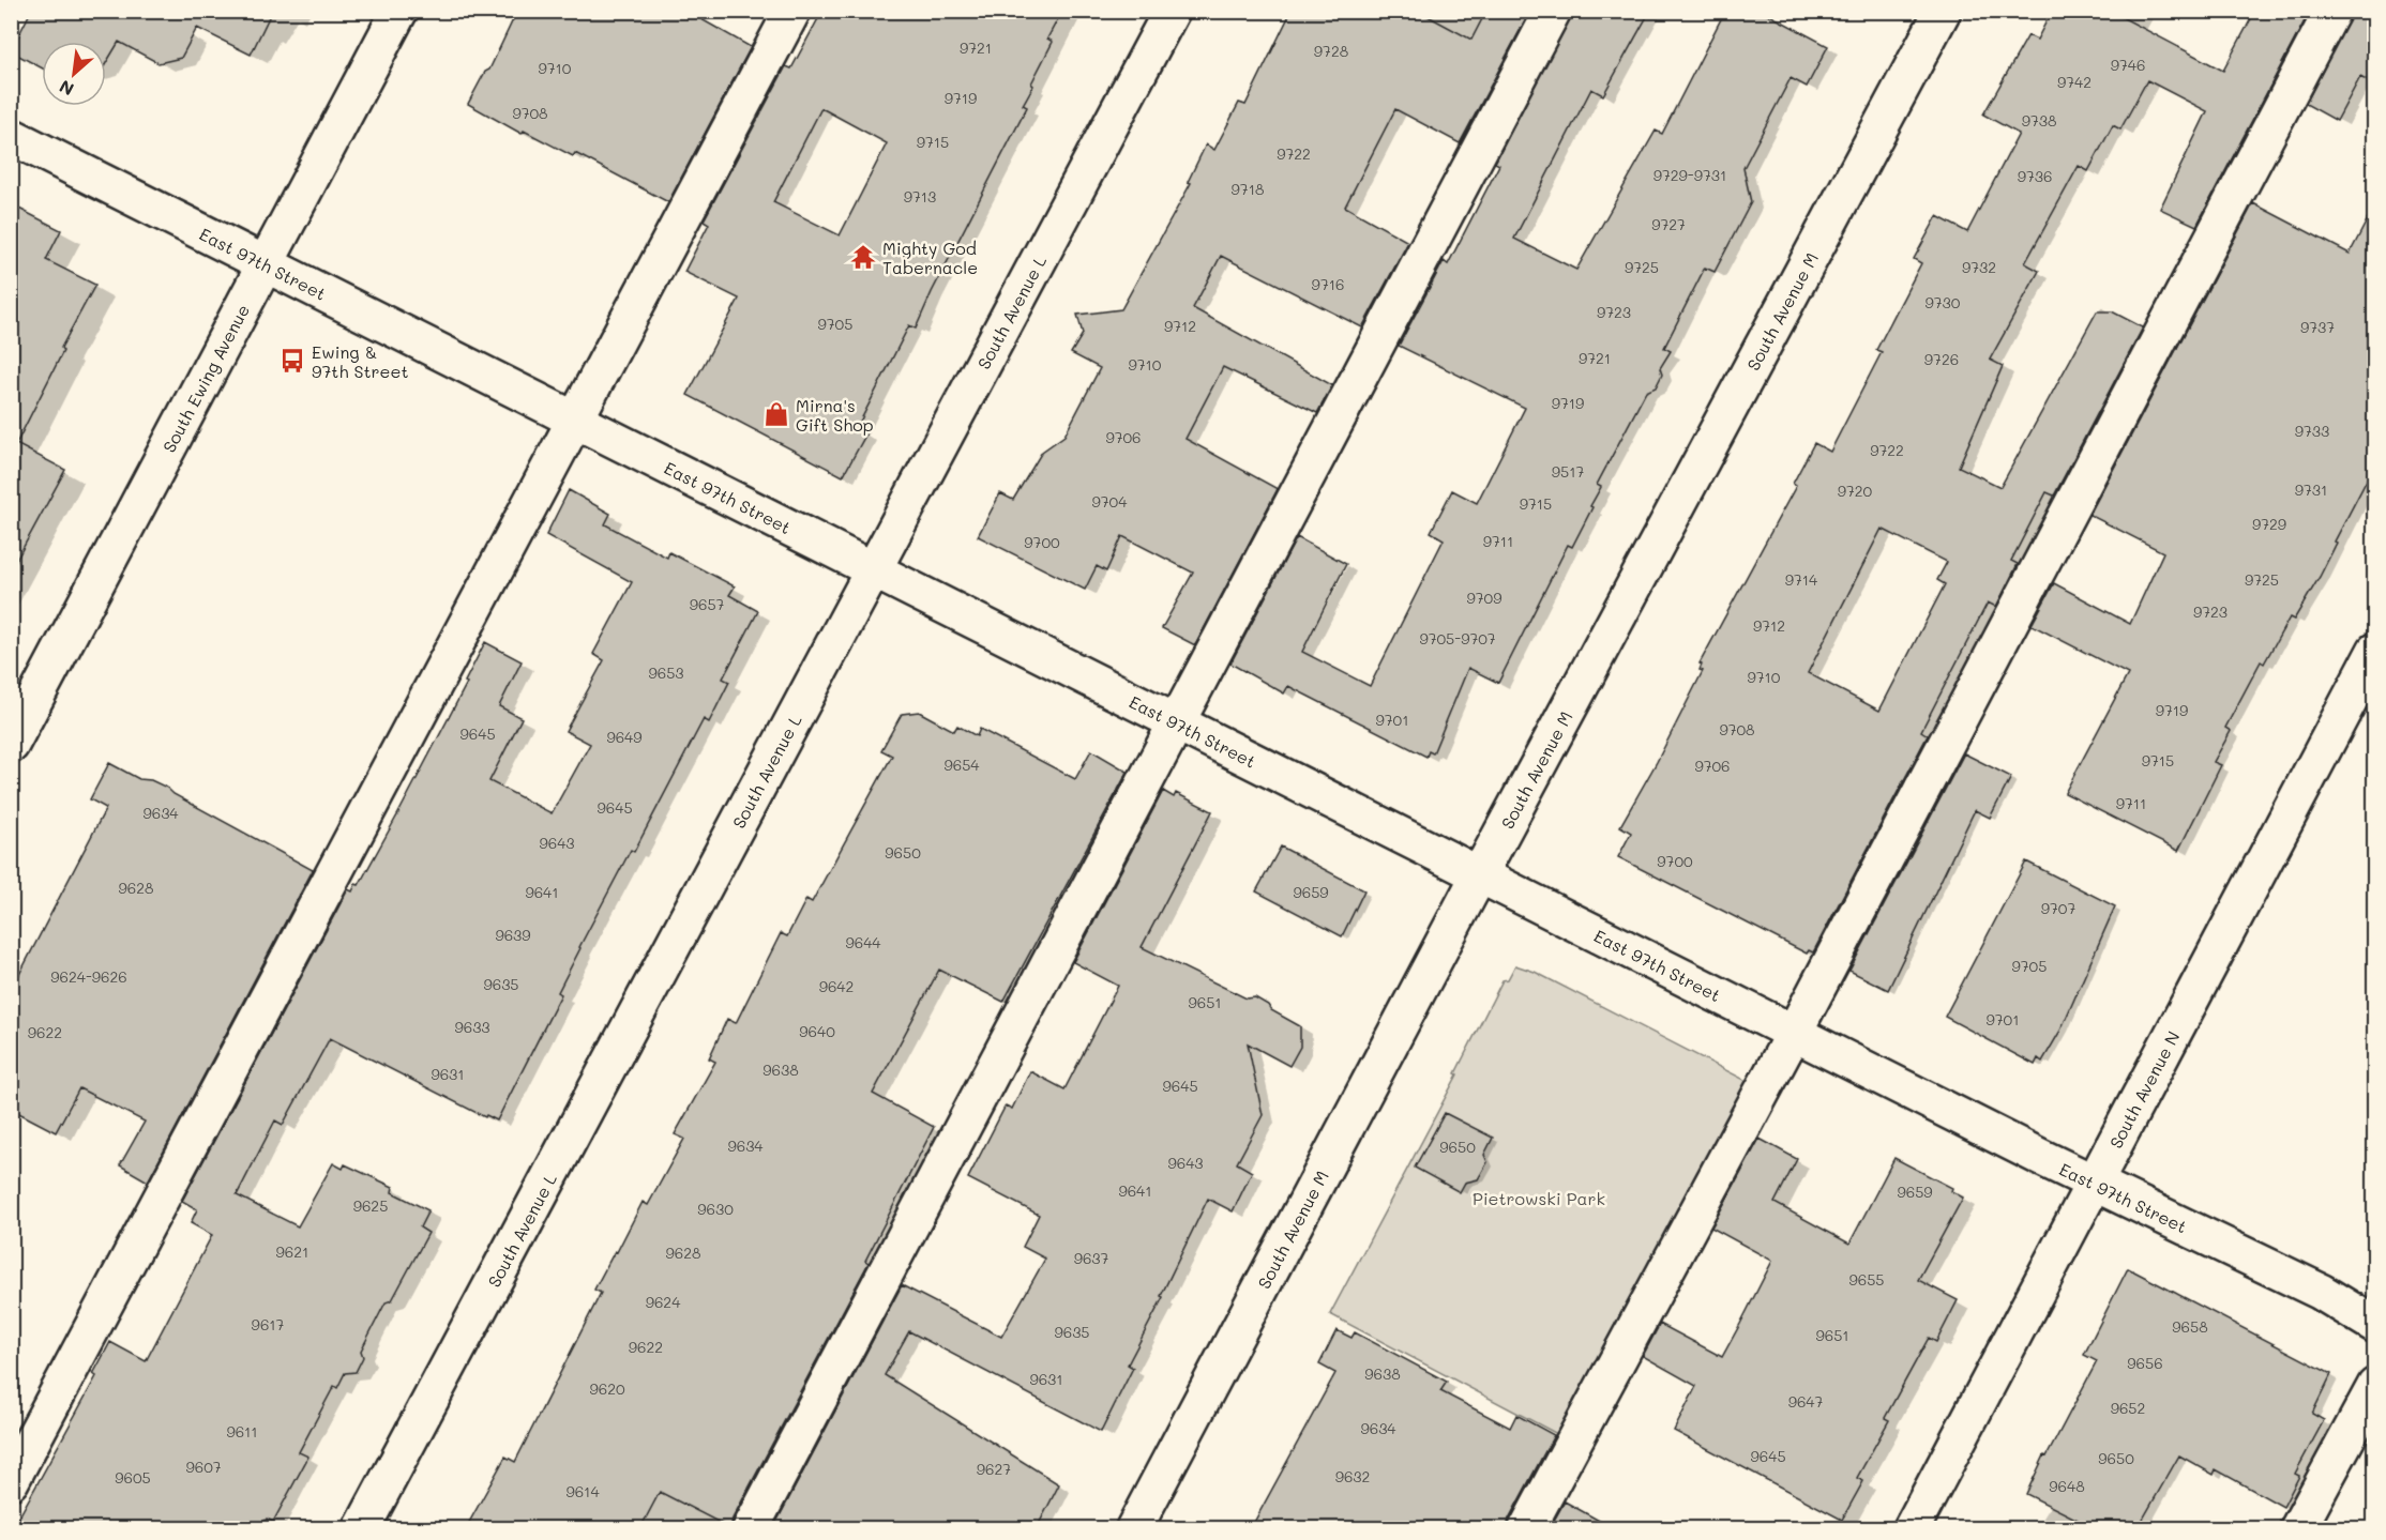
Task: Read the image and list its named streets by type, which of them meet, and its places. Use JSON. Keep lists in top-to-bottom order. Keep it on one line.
{"streets":{"street":["East 97th Street","South Avenue M","South Avenue L","South Ewing Avenue","South Avenue N"]},"crossings":[["East 97th Street","South Avenue M"],["East 97th Street","South Avenue L"],["East 97th Street","South Ewing Avenue"],["East 97th Street","South Avenue N"]],"parks":["Pietrowski Park"],"places":{"temple":["Mighty God Tabernacle"],"bus stop":["Ewing & 97th Street"],"shop":["Mirna's Gift Shop"]},"house_numbers":["9721","9728","9746","9710","9742","9719","9708","9738","9715","9722","9729-9731","9736","9718","9713","9727","9725","9732","9716","9730","9723","9705","9712","9737","9721","9726","9710","9719","9733","9706","9722","9517","9731","9720","9704","9715","9729","9711","9700","9714","9725","9709","9657","9723","9712","9705-9707","9653","9710","9719","9701","9708","9645","9649","9715","9654","9706","9711","9645","9634","9643","9650","9700","9628","9641","9659","9707","9639","9644","9705","9624-9626","9635","9642","9651","9701","9633","9640","9622","9638","9631","9645","9634","9650","9643","9641","9659","9625","9630","9621","9628","9637","9655","9624","9617","9658","9635","9651","9622","9656","9638","9631","9620","9647","9652","9634","9611","9645","9650","9607","9627","9632","9605","9648","9614"],"north":"bottom left"}
